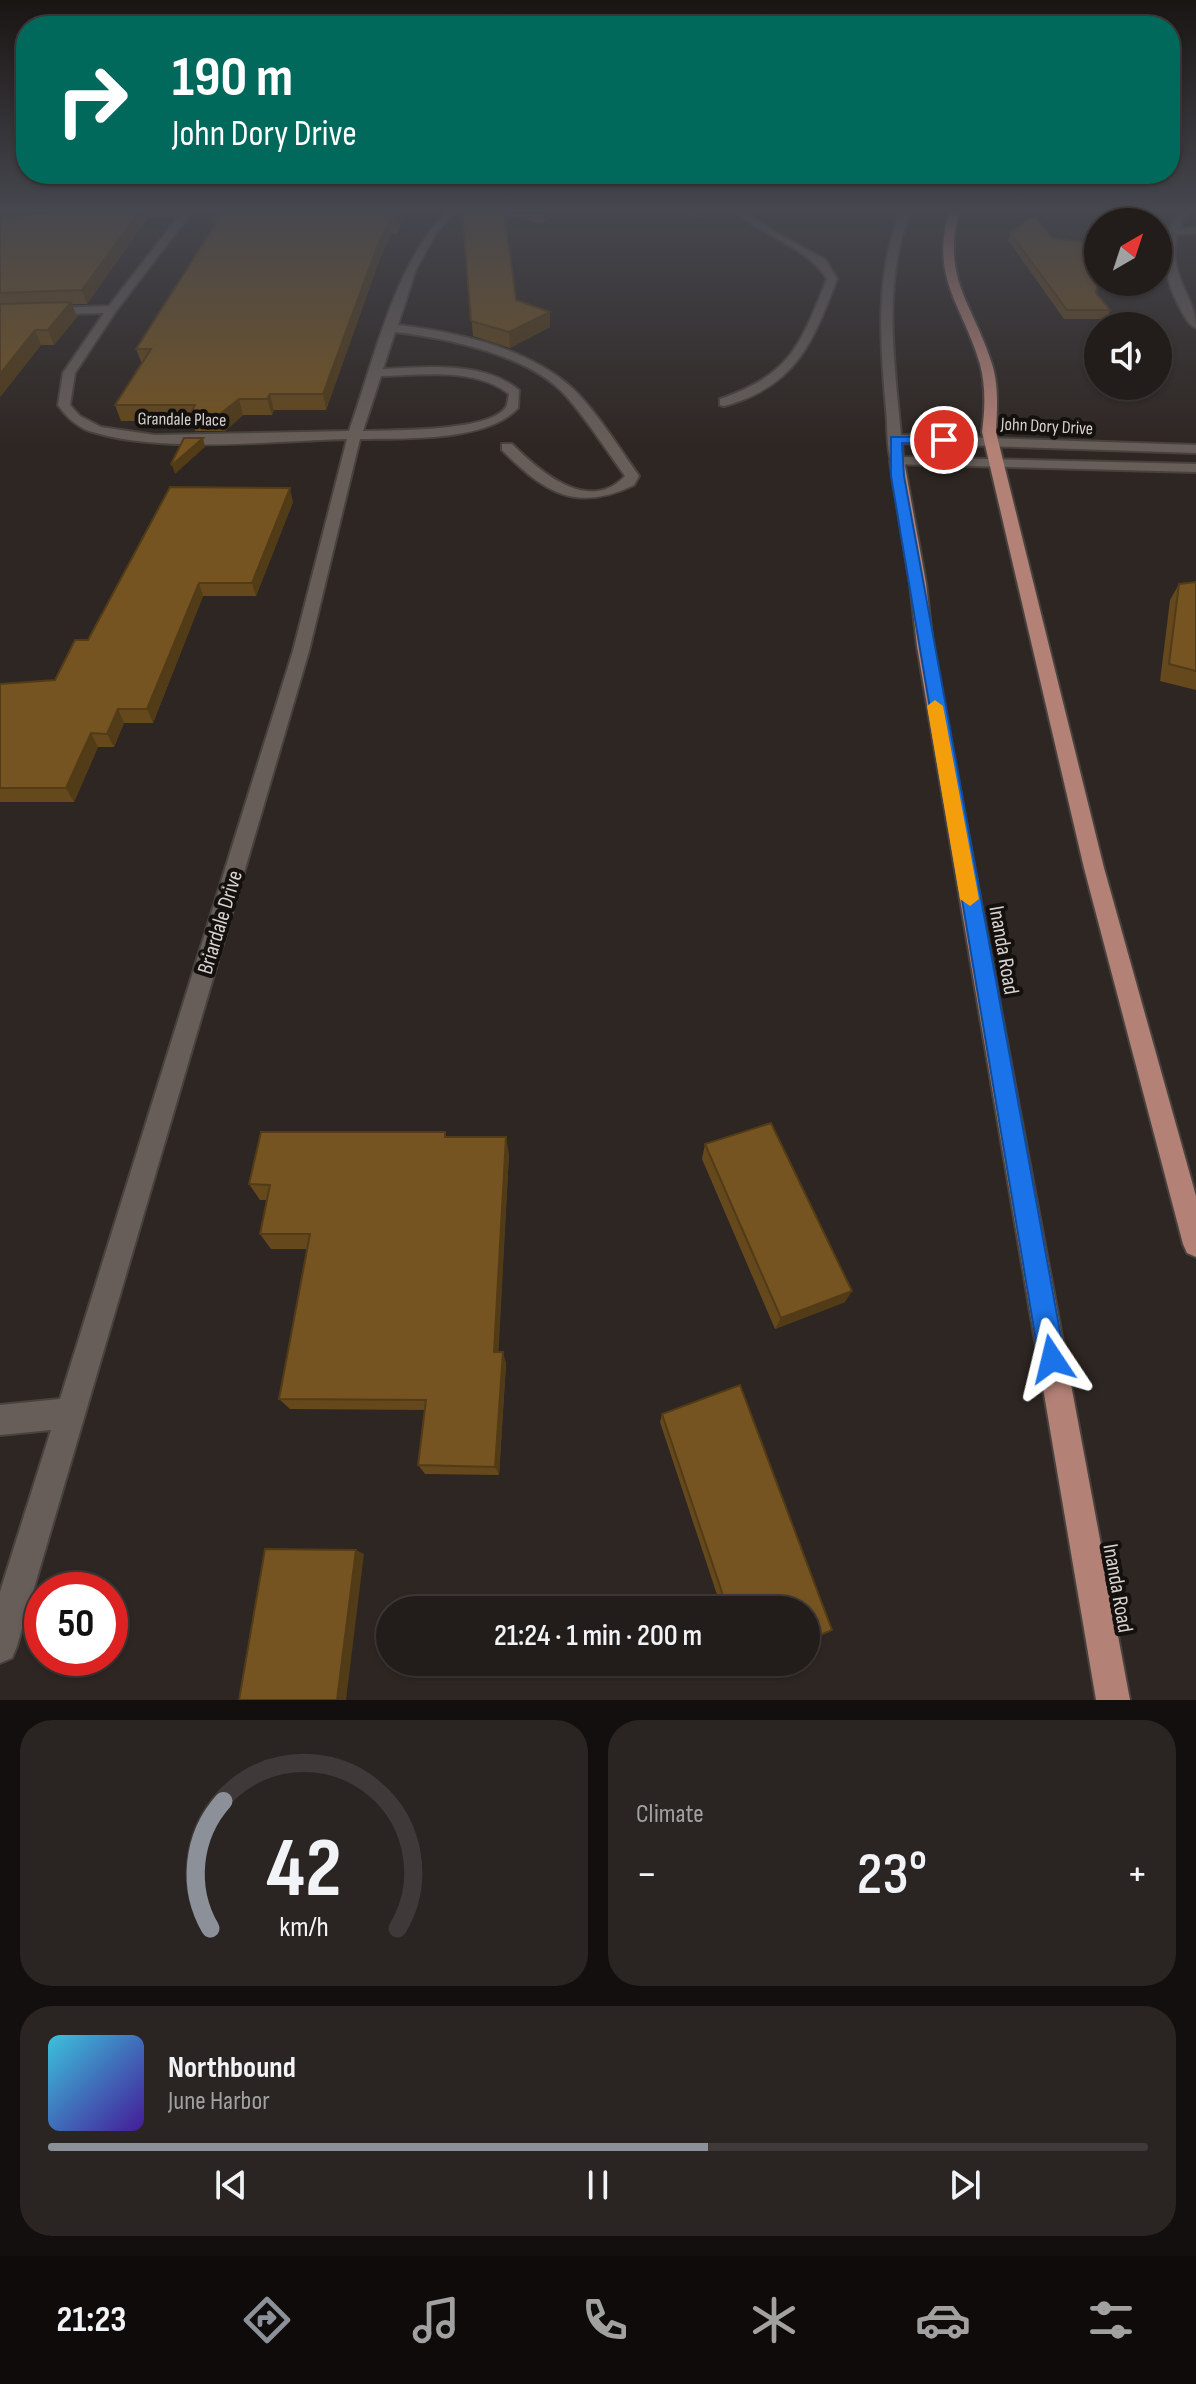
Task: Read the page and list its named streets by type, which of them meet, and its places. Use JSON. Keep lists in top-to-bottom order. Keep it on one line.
{"streets":{"main road":["Inanda Road"],"street":["Grandale Place","John Dory Drive","Briardale Drive"]},"crossings":[["Grandale Place","Briardale Drive"],["John Dory Drive","Inanda Road"]],"north":"top right","page":{"turn":["190 m","John Dory Drive"],"limit":"50","trip":"21:24 · 1 min · 200 m","tile":"Climate","heat":["−","23°","+"],"song":["Northbound","June Harbor"],"tabs":"21:23","gauge":["42","km/h"]}}
